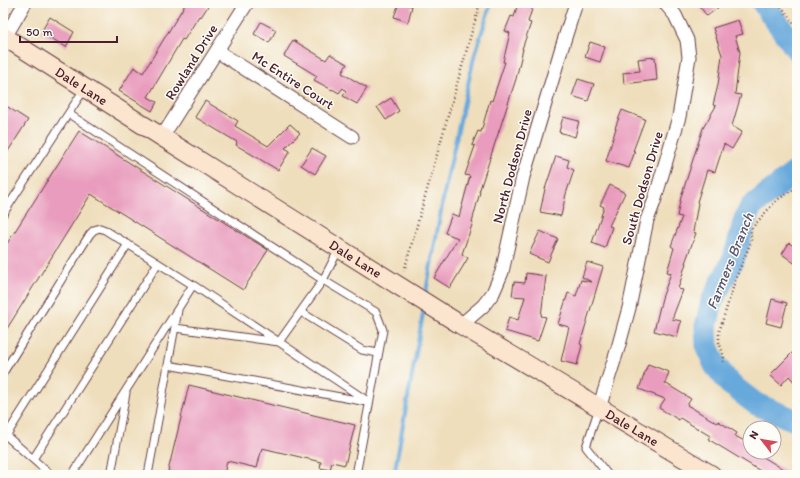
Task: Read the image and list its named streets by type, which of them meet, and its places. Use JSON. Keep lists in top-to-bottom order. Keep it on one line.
{"streets":{"street":["Rowland Drive","Mc Entire Court","Dale Lane","North Dodson Drive","South Dodson Drive"]},"crossings":[["Rowland Drive","Mc Entire Court"],["Rowland Drive","Dale Lane"],["Dale Lane","North Dodson Drive"],["Dale Lane","South Dodson Drive"]],"water":["Farmers Branch"],"scale_bar":"50 m","north":"top left"}
